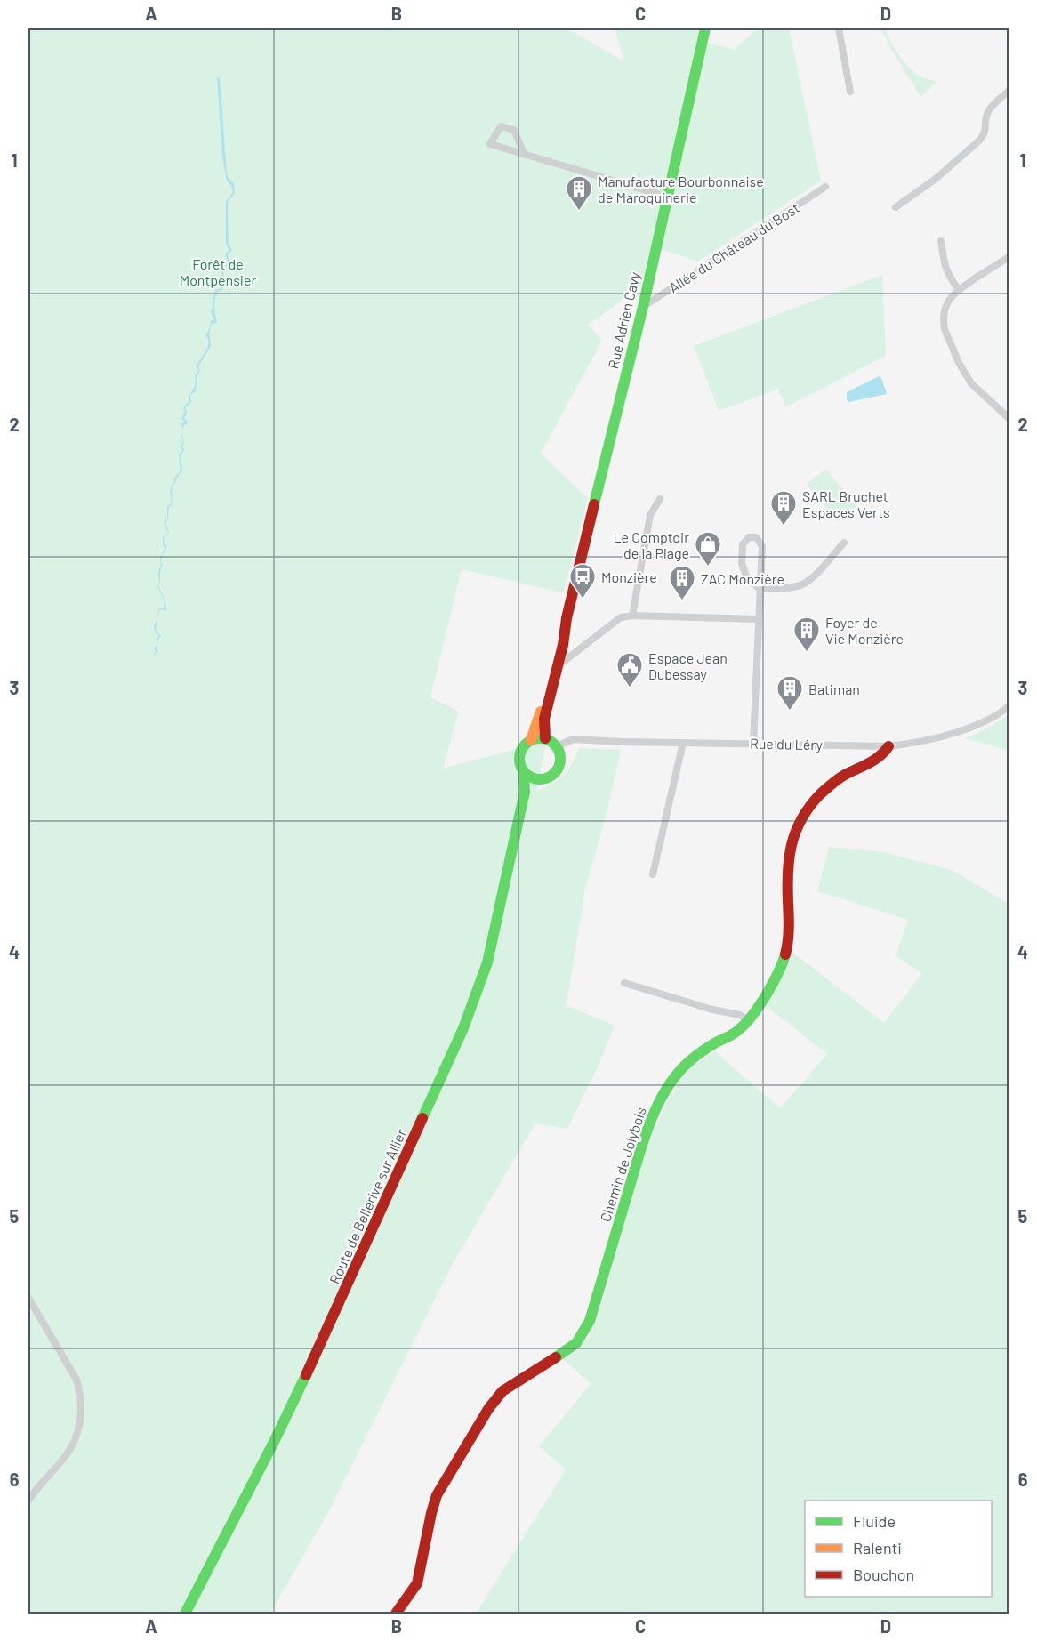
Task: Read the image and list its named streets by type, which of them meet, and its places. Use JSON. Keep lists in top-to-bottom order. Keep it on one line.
{"streets":{"main road":["Rue Adrien Cavy","Chemin de Jolybois","Route de Bellerive sur Allier"],"street":["Allée du Château du Bost","Rue du Léry"]},"crossings":[["Allée du Château du Bost","Rue Adrien Cavy"],["Rue Adrien Cavy","Rue du Léry"],["Rue Adrien Cavy","Route de Bellerive sur Allier"],["Rue du Léry","Chemin de Jolybois"],["Rue du Léry","Route de Bellerive sur Allier"]],"parks":["Forêt de Montpensier"],"places":{"building":["Manufacture Bourbonnaise de Maroquinerie","SARL Bruchet Espaces Verts","ZAC Monzière","Foyer de Vie Monzière","Batiman"],"shop":["Le Comptoir de la Plage"],"bus stop":["Monzière"],"public building":["Espace Jean Dubessay"]},"legend":["Fluide","Ralenti","Bouchon"],"grid":{"columns":["A","B","C","D"],"rows":["1","2","3","4","5","6"]}}
